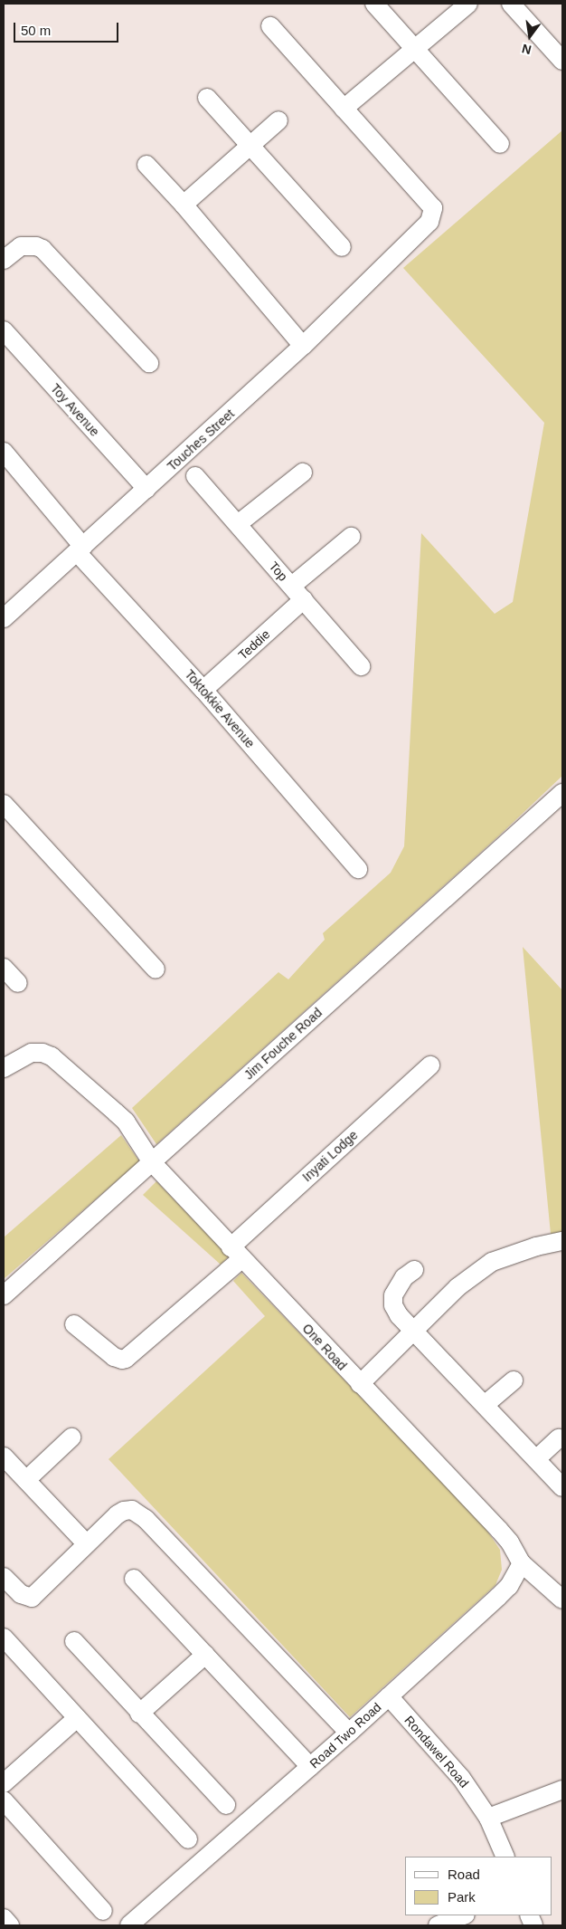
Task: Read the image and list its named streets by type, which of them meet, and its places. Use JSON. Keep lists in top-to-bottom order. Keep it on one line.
{"streets":{"street":["Toy Avenue","Touches Street","Top","Teddie","Toktokkie Avenue","Jim Fouche Road","Inyati Lodge","One Road","Road Two Road","Rondawel Road"]},"crossings":[["Toy Avenue","Touches Street"],["Touches Street","Toktokkie Avenue"],["Top","Teddie"],["Teddie","Toktokkie Avenue"],["Jim Fouche Road","One Road"],["Inyati Lodge","One Road"],["One Road","Road Two Road"],["Road Two Road","Rondawel Road"]],"legend":["Road","Park"],"scale_bar":"50 m","north":"bottom"}
